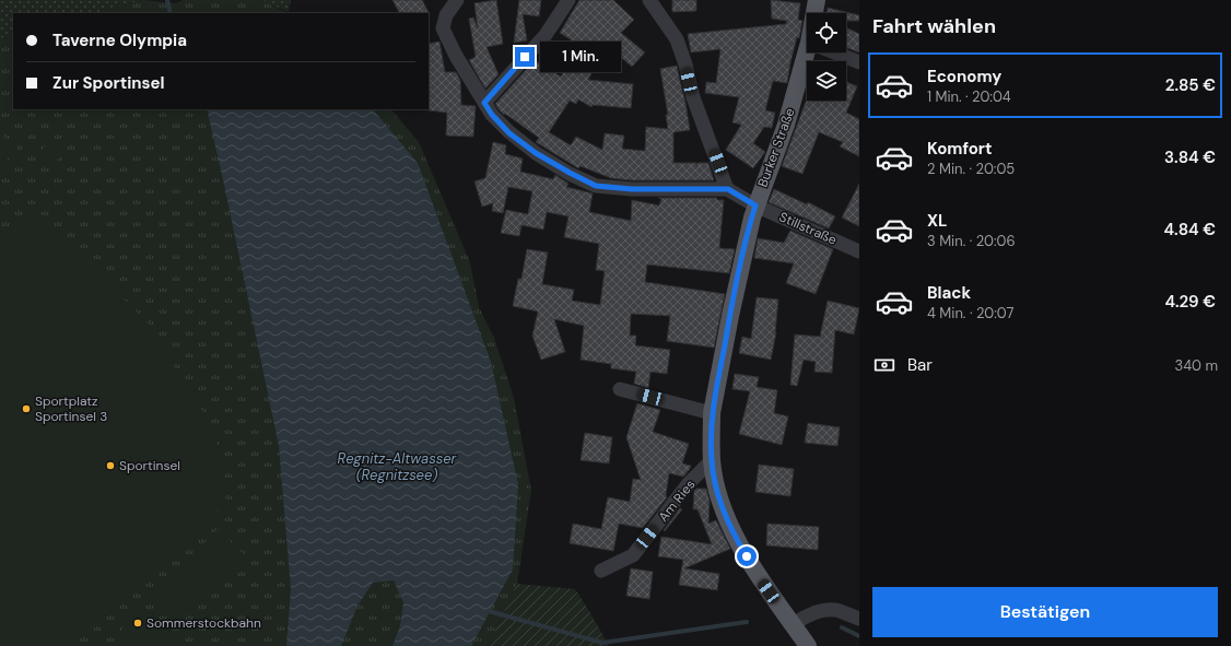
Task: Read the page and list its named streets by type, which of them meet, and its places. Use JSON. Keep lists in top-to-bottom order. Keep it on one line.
{"streets":{"main road":["Burker Straße"],"street":["Stillstraße","Am Ries"]},"crossings":[["Burker Straße","Stillstraße"],["Burker Straße","Am Ries"]],"water":["Regnitz-Altwasser (Regnitzsee)"],"places":["Sportplatz Sportinsel 3","Sportinsel","Sommerstockbahn"],"page":{"heading":"Fahrt wählen","banner":["Taverne Olympia","Zur Sportinsel"],"bubble":"1 Min.","list":[{"name":"Economy","note":"1 Min. · 20:04","value":"2.85 €"},{"name":"Komfort","note":"2 Min. · 20:05","value":"3.84 €"},{"name":"XL","note":"3 Min. · 20:06","value":"4.84 €"},{"name":"Black","note":"4 Min. · 20:07","value":"4.29 €"}],"pay":["Bar","340 m"],"buttons":"Bestätigen"}}
